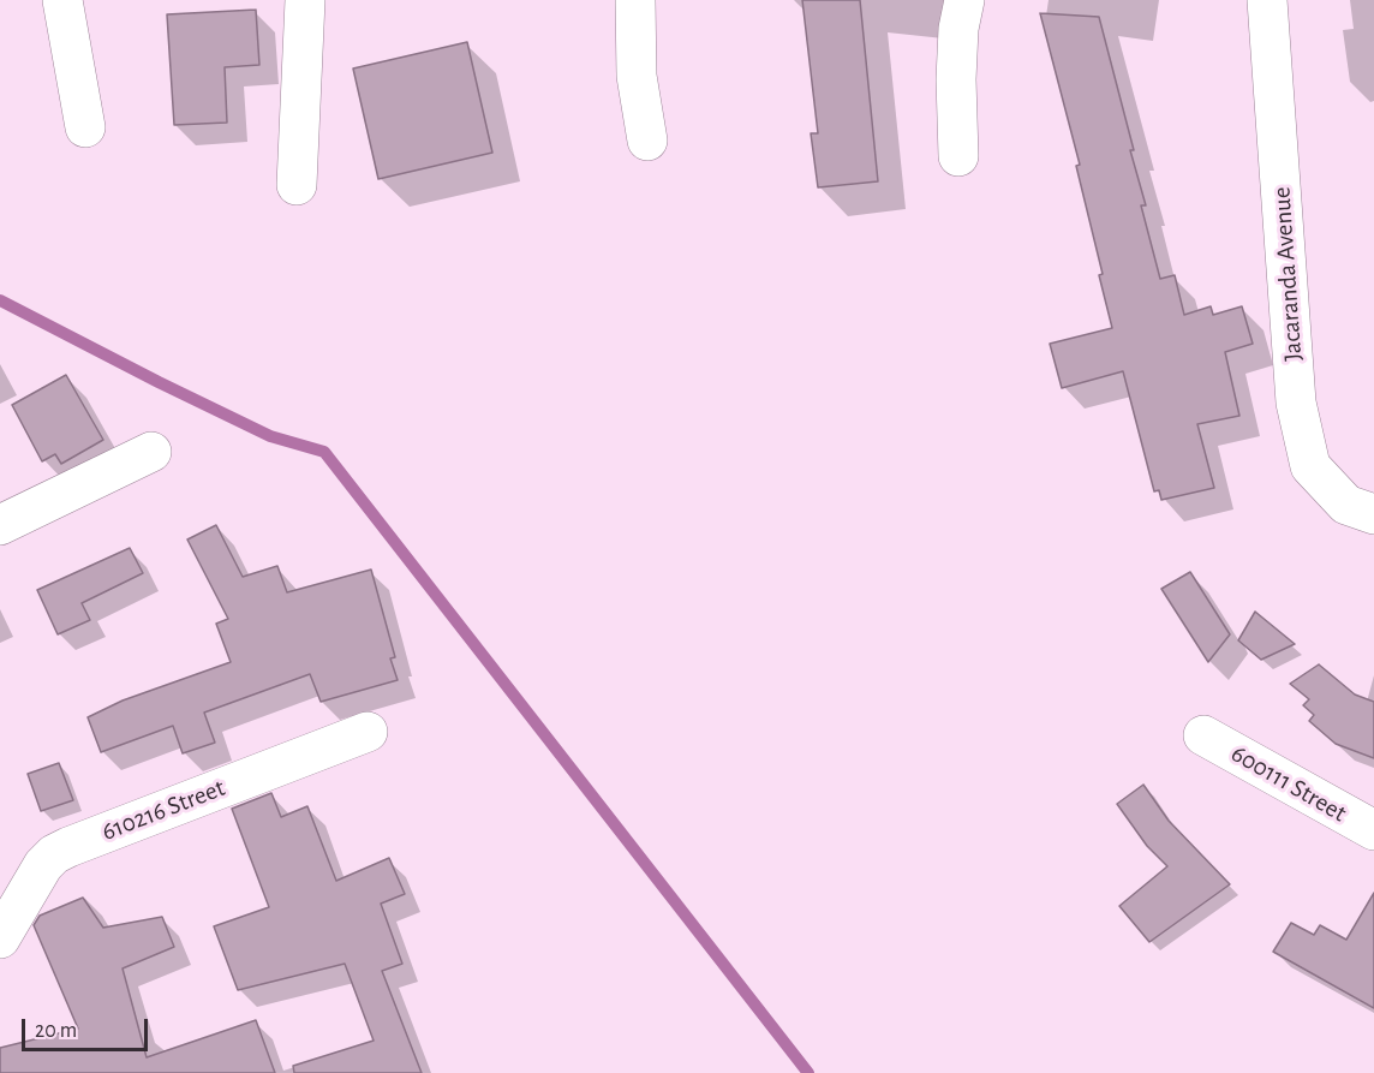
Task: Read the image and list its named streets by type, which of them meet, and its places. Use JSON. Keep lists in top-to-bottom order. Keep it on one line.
{"streets":{"street":["Jacaranda Avenue","600111 Street","610216 Street"]},"scale_bar":"20 m"}
